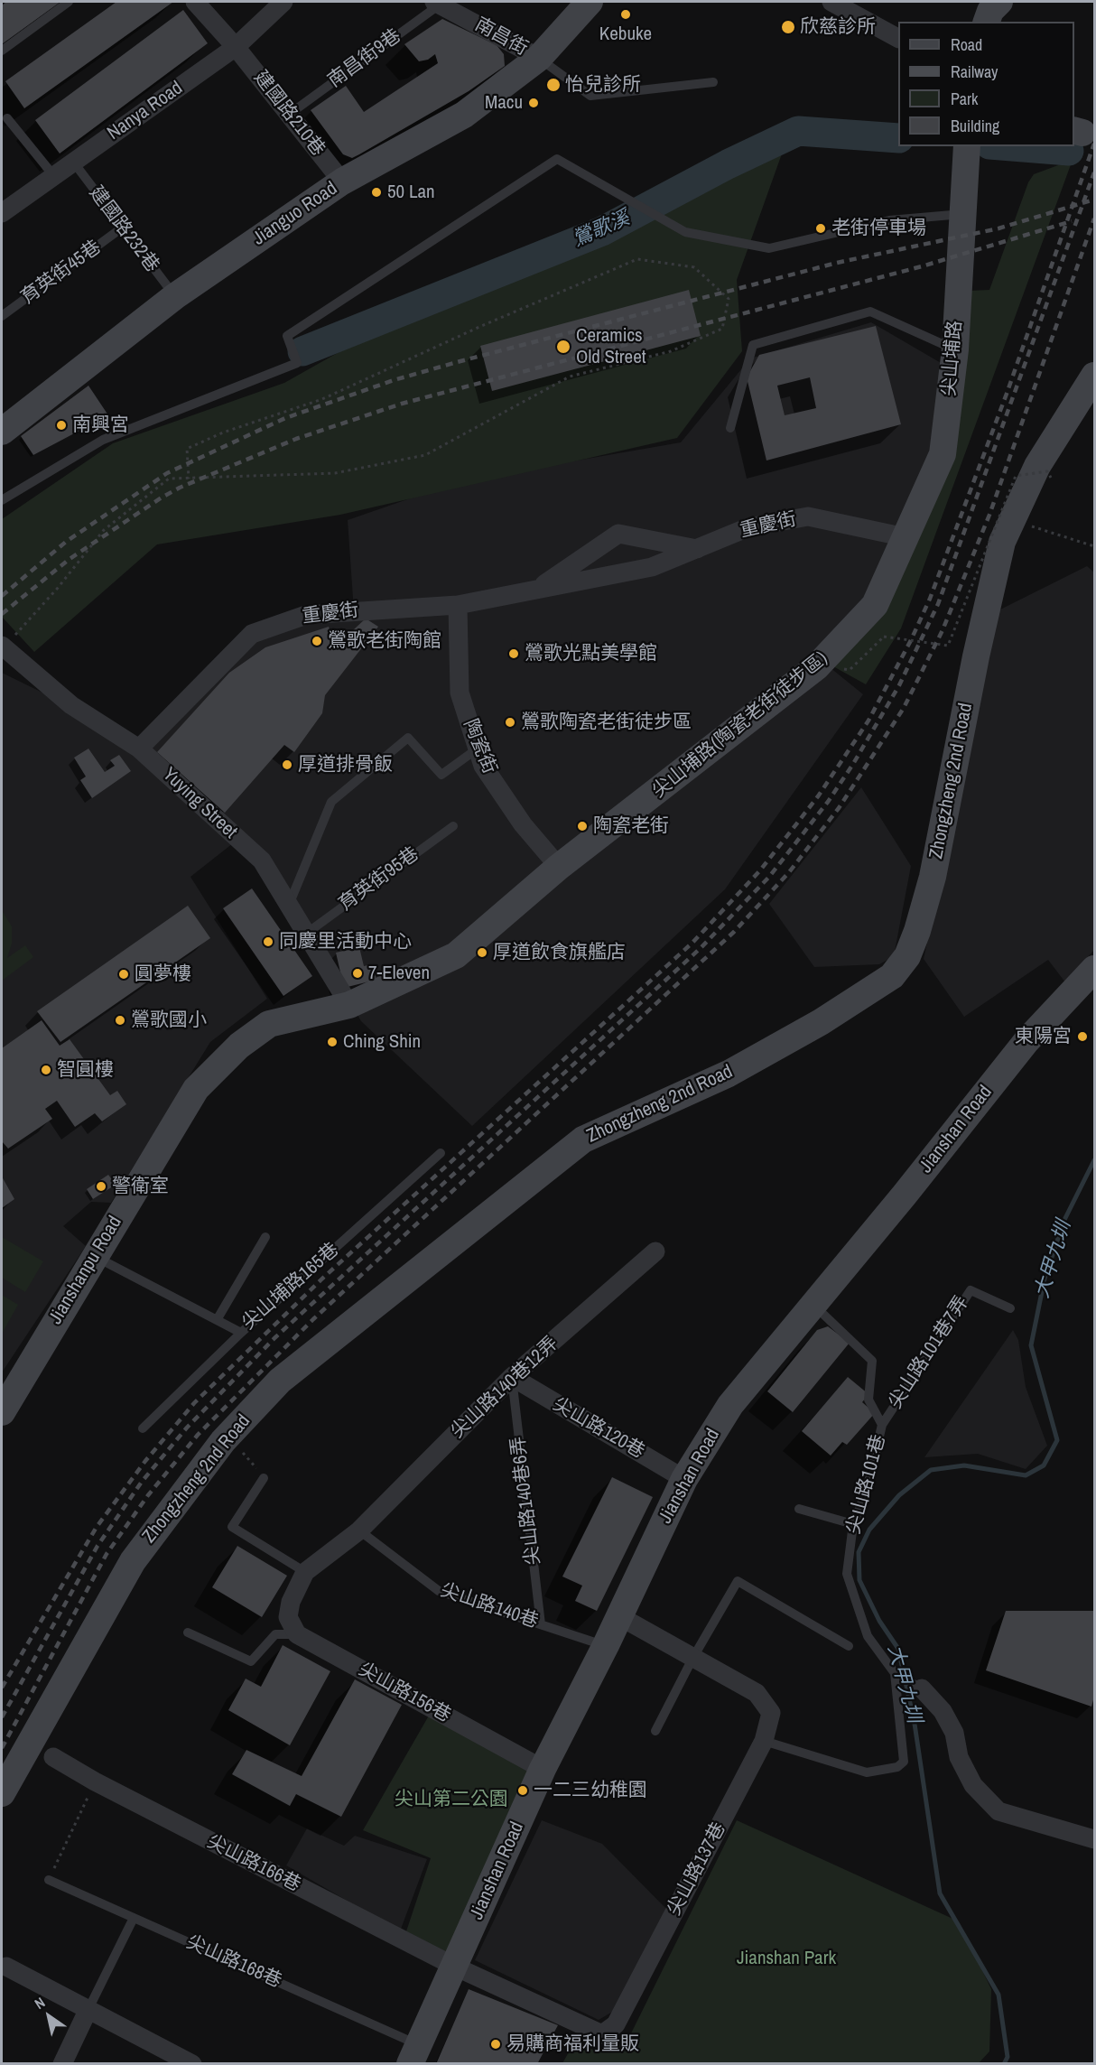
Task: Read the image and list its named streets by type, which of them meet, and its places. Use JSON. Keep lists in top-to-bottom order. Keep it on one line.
{"streets":{"main road":["Jianguo Road","尖山埔路","尖山埔路(陶瓷老街徒步區)","Zhongzheng 2nd Road","Jianshan Road","Jianshanpu Road"],"street":["南昌街","Nanya Road","建國路210巷","重慶街","陶瓷街","Yuying Street","尖山路140巷12弄","尖山路120巷","尖山路156巷","尖山路166巷","尖山路137巷"],"lane":["南昌街9巷","建國路232巷","育英街45巷","育英街95巷","尖山埔路165巷","尖山路101巷7弄","尖山路101巷","尖山路140巷6弄","尖山路140巷","尖山路168巷"]},"crossings":[["南昌街","南昌街9巷"],["南昌街","Jianguo Road"],["南昌街9巷","建國路210巷"],["Nanya Road","建國路210巷"],["Nanya Road","建國路232巷"],["建國路210巷","Jianguo Road"],["Jianguo Road","建國路232巷"],["建國路232巷","育英街45巷"],["尖山埔路","重慶街"],["尖山埔路","尖山埔路(陶瓷老街徒步區)"],["重慶街","尖山埔路(陶瓷老街徒步區)"],["重慶街","陶瓷街"],["重慶街","Yuying Street"],["尖山埔路(陶瓷老街徒步區)","陶瓷街"],["尖山埔路(陶瓷老街徒步區)","Yuying Street"],["尖山埔路(陶瓷老街徒步區)","Jianshanpu Road"],["Yuying Street","育英街95巷"],["Yuying Street","Jianshanpu Road"],["Jianshan Road","尖山路120巷"],["Jianshan Road","尖山路101巷"],["Jianshan Road","尖山路140巷"],["Jianshan Road","尖山路156巷"],["Jianshan Road","尖山路166巷"],["Jianshan Road","尖山路137巷"],["Jianshan Road","尖山路168巷"],["Jianshanpu Road","尖山埔路165巷"],["尖山路101巷7弄","尖山路101巷"],["尖山路140巷12弄","尖山路120巷"],["尖山路140巷12弄","尖山路140巷6弄"],["尖山路140巷12弄","尖山路140巷"],["尖山路120巷","尖山路140巷6弄"],["尖山路140巷6弄","尖山路140巷"],["尖山路166巷","尖山路137巷"]],"water":["鶯歌溪","大甲九圳"],"parks":["尖山第二公園","Jianshan Park"],"places":["Kebuke","欣慈診所","怡兒診所","Macu","50 Lan","老街停車場","Ceramics Old Street","南興宮","鶯歌老街陶館","鶯歌光點美學館","鶯歌陶瓷老街徒步區","厚道排骨飯","陶瓷老街","同慶里活動中心","厚道飲食旗艦店","7-Eleven","圓夢樓","鶯歌國小","東陽宮","Ching Shin","智圓樓","警衛室","一二三幼稚園","易購商福利量販"],"legend":["Road","Railway","Park","Building"],"north":"top left"}
